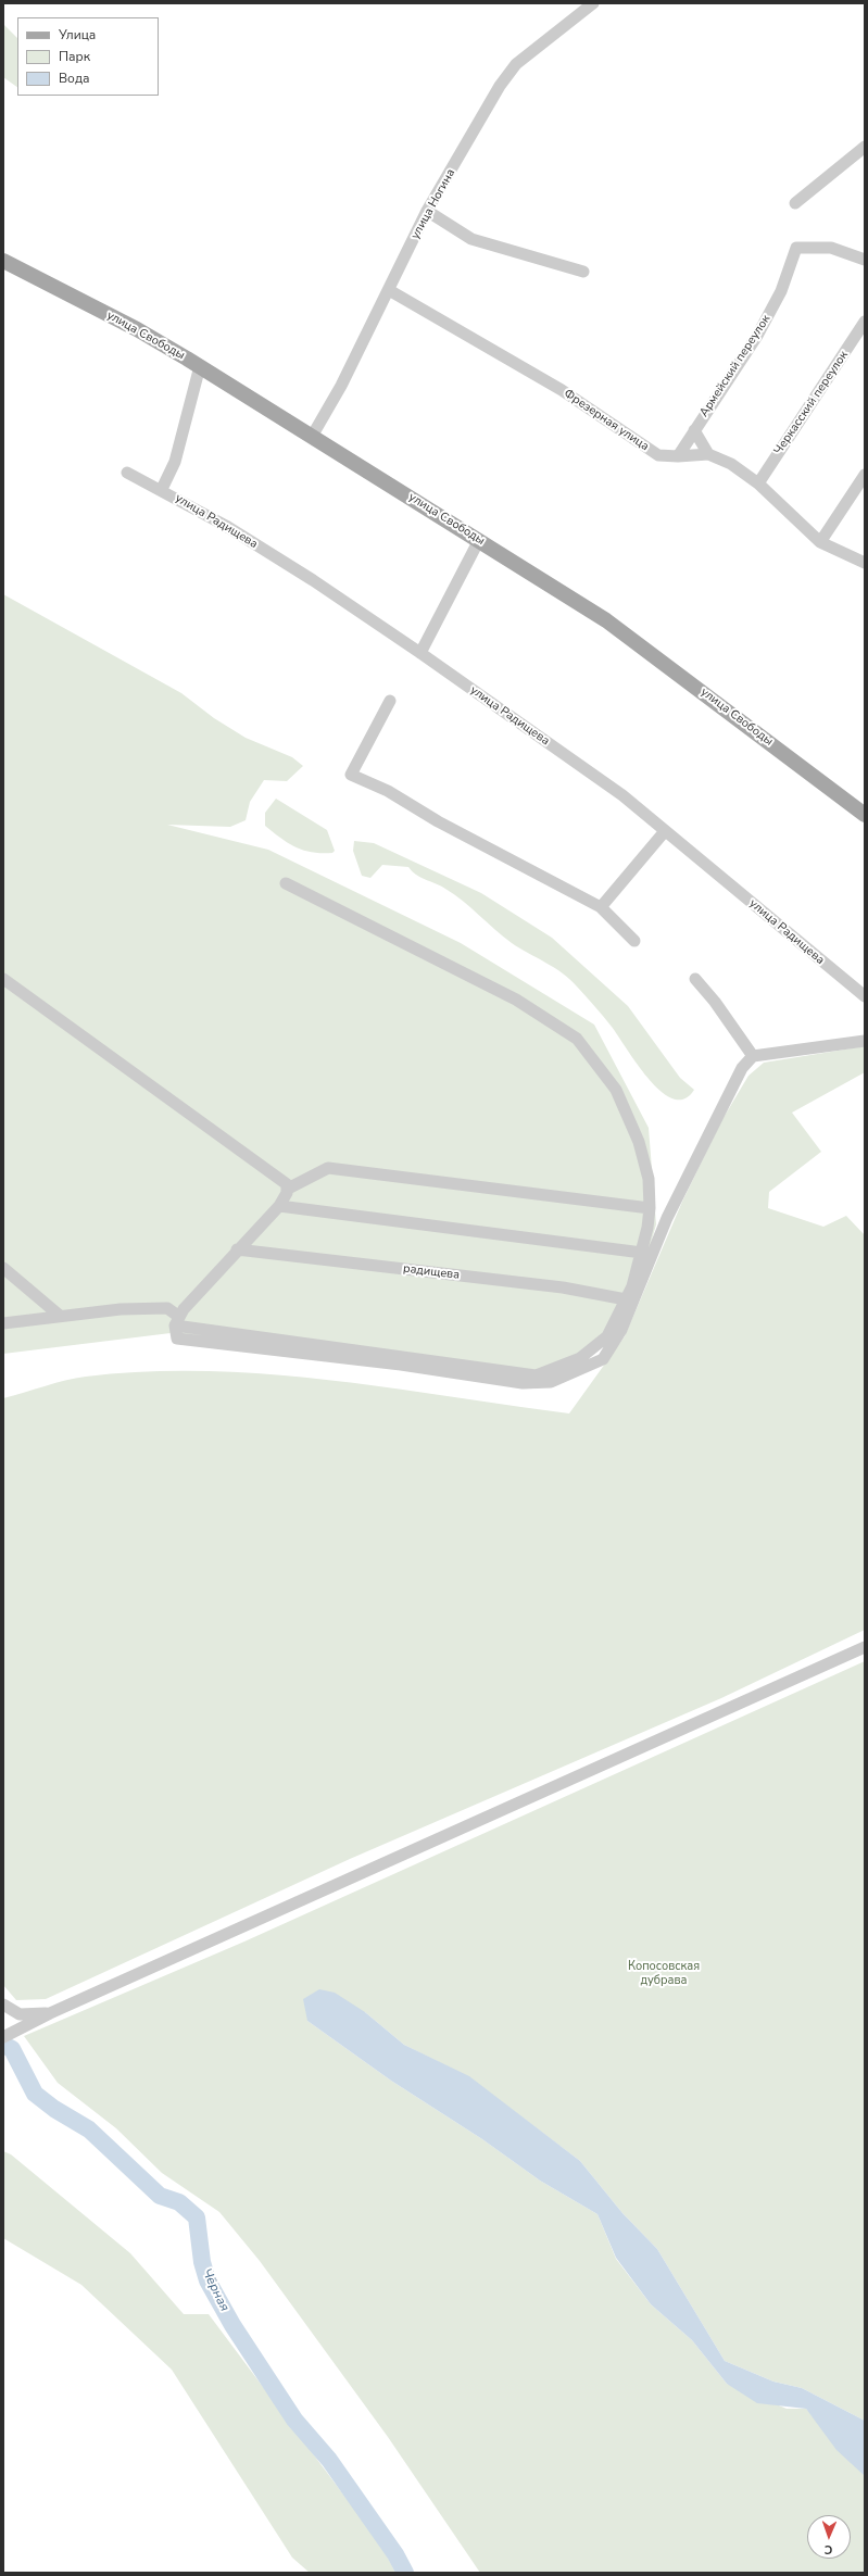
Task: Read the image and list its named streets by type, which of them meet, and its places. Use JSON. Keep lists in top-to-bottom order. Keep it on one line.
{"streets":{"main road":["улица Свободы"],"street":["улица Ногина","Армейский переулок","Черкасский переулок","Фрезерная улица","улица Радищева","радищева"]},"crossings":[["улица Ногина","улица Свободы"],["улица Ногина","Фрезерная улица"],["Армейский переулок","Фрезерная улица"],["Черкасский переулок","Фрезерная улица"]],"water":["Чёрная"],"parks":["Копосовская дубрава"],"legend":["Улица","Парк","Вода"],"north":"bottom"}
